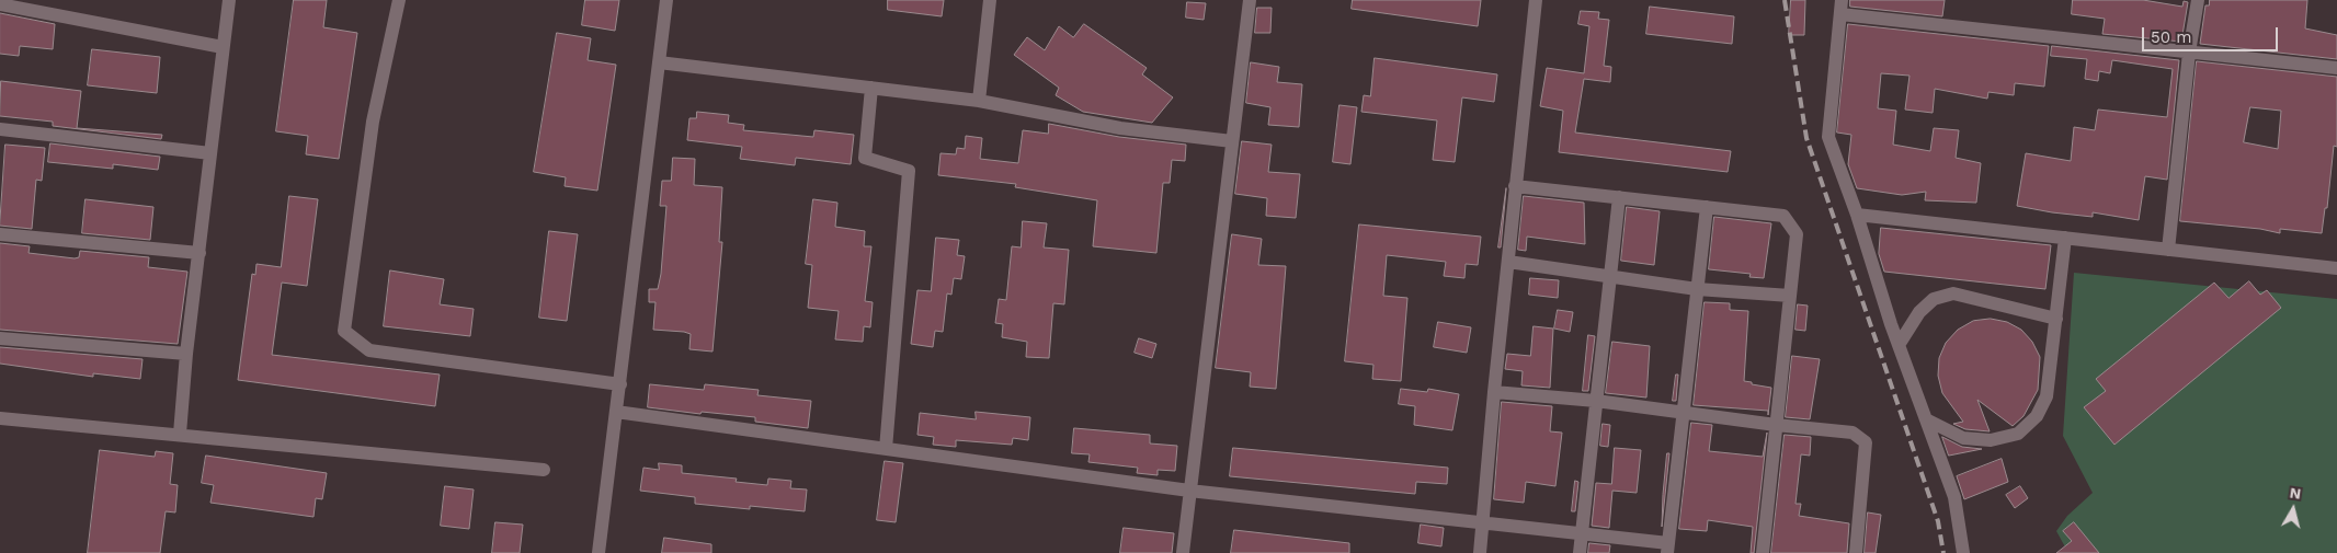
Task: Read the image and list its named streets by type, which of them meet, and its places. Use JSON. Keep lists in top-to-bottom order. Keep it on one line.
{"scale_bar":"50 m","north":"top"}
